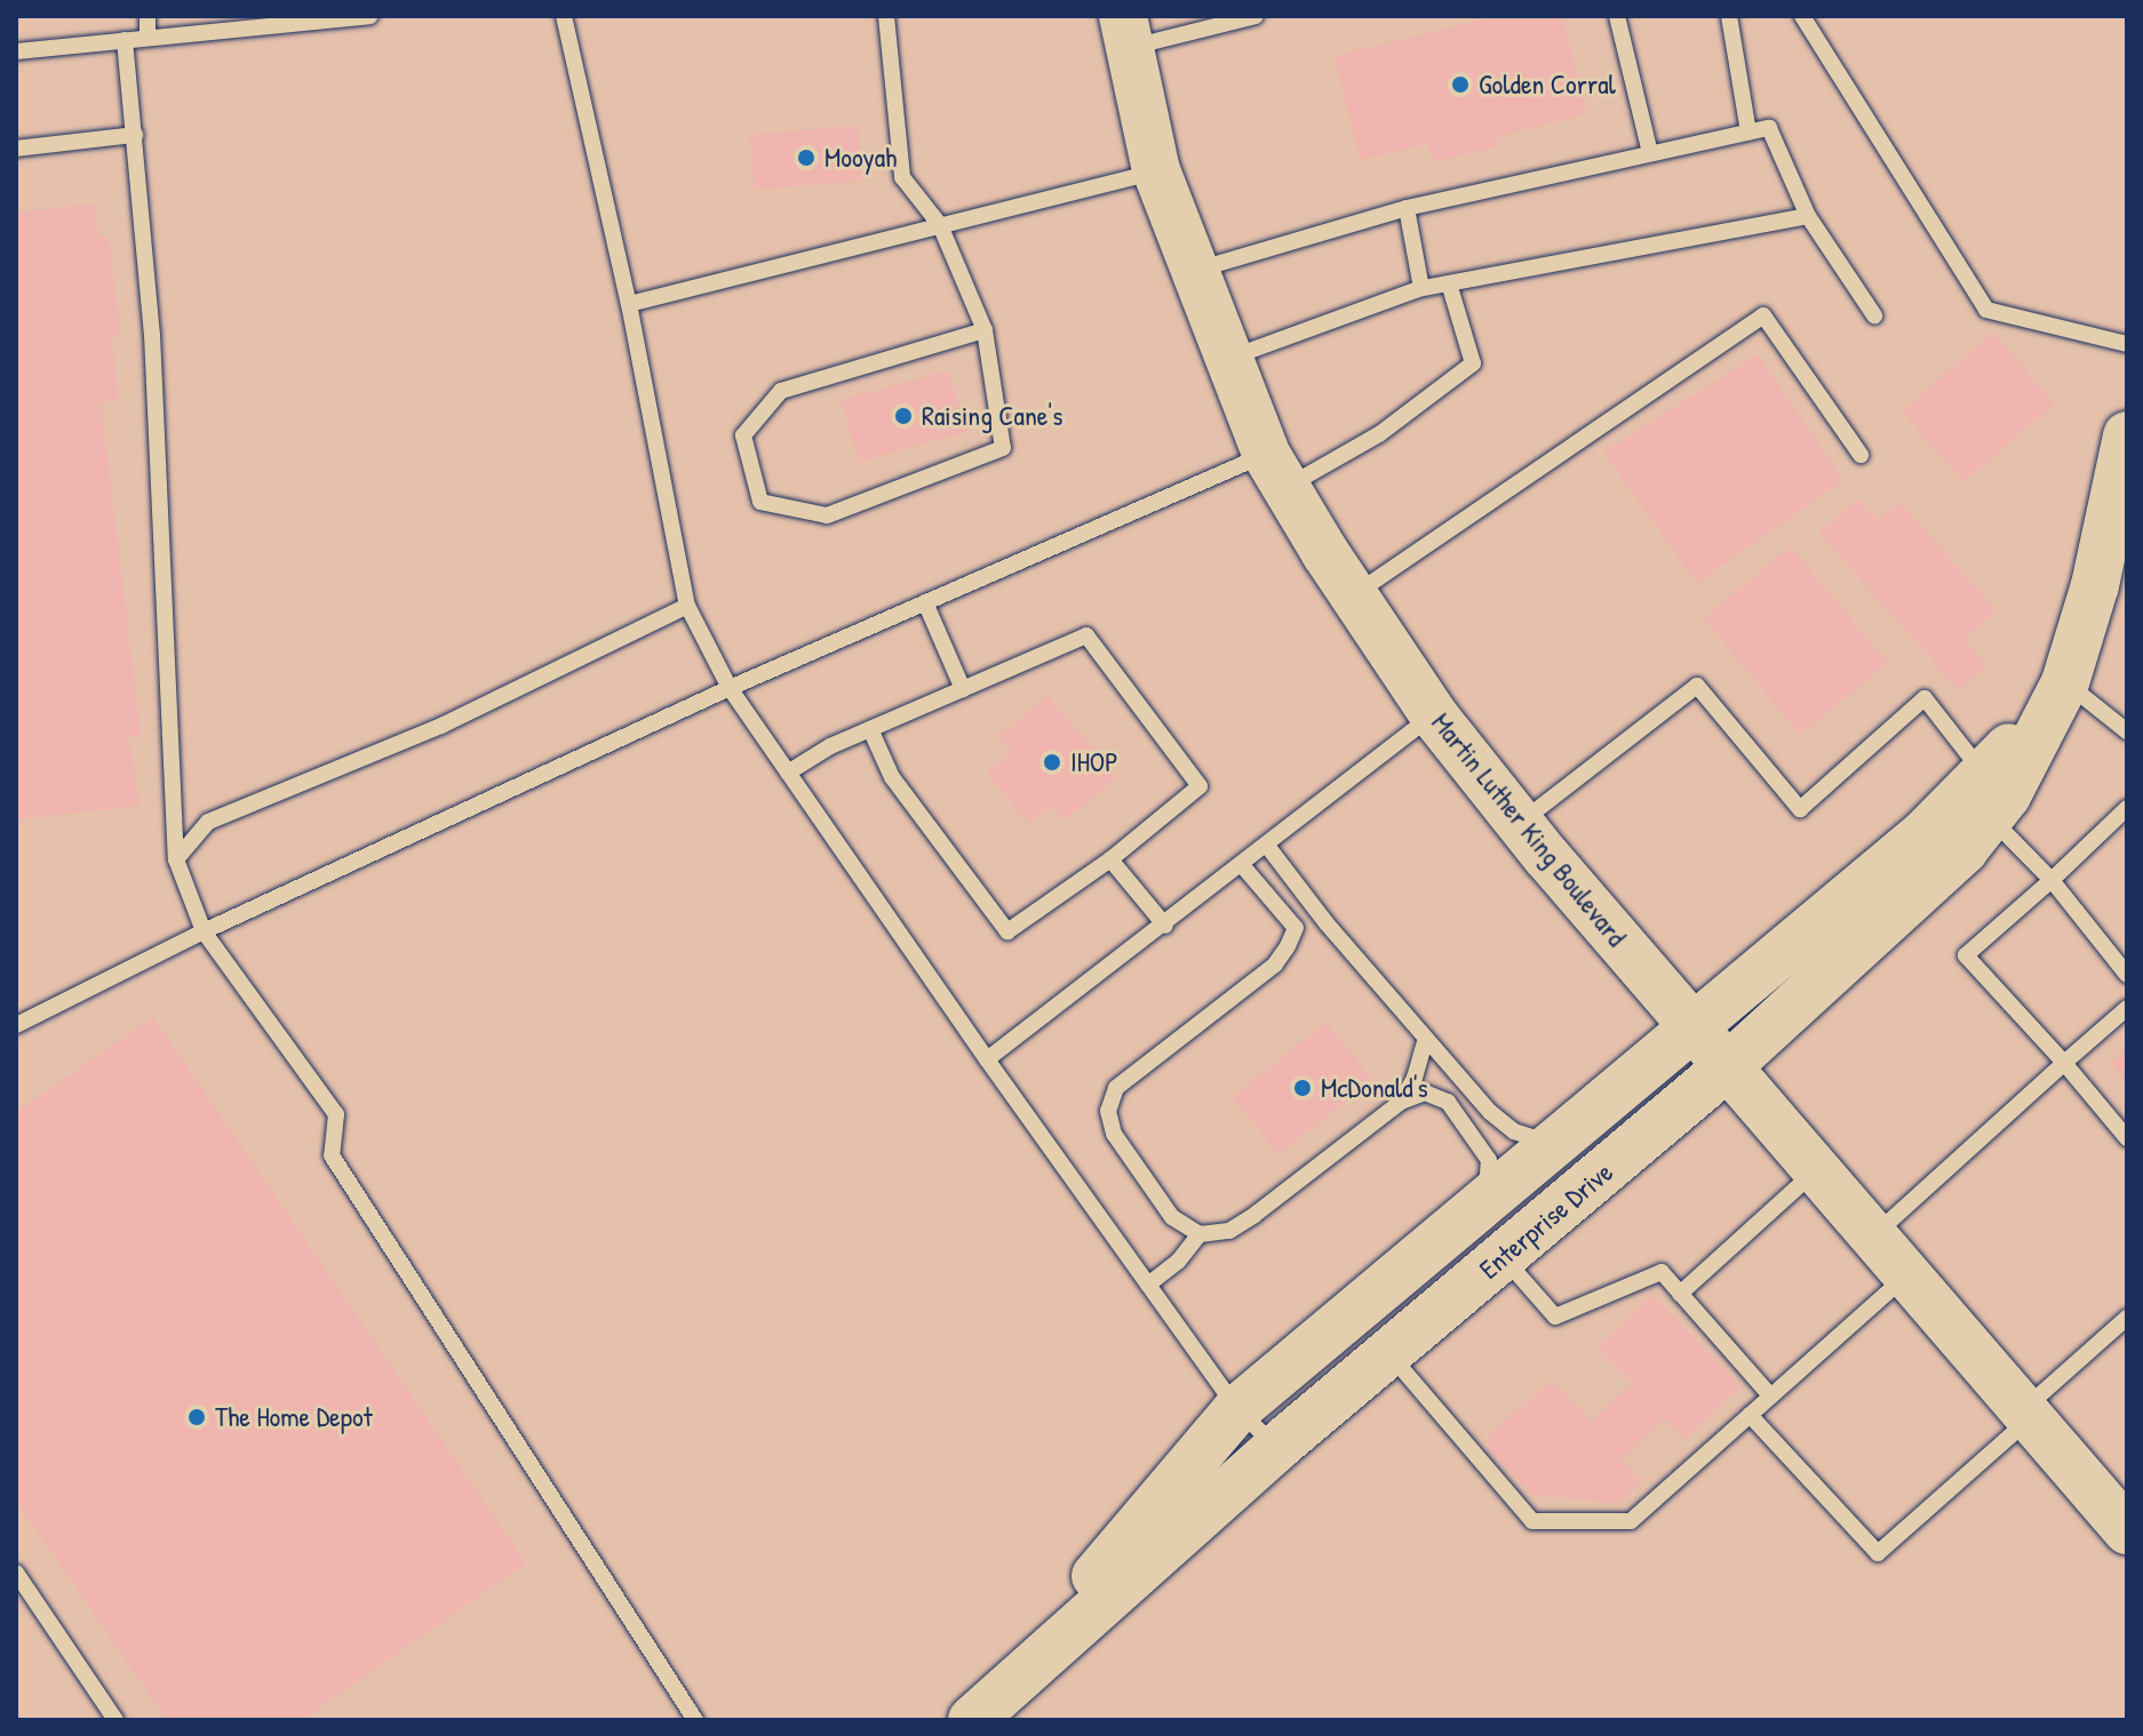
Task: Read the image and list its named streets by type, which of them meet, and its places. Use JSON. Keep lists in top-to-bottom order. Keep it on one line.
{"streets":{"street":["Martin Luther King Boulevard","Enterprise Drive"]},"crossings":[["Martin Luther King Boulevard","Enterprise Drive"]],"places":["Golden Corral","Mooyah","Raising Cane's","IHOP","McDonald's","The Home Depot"]}
